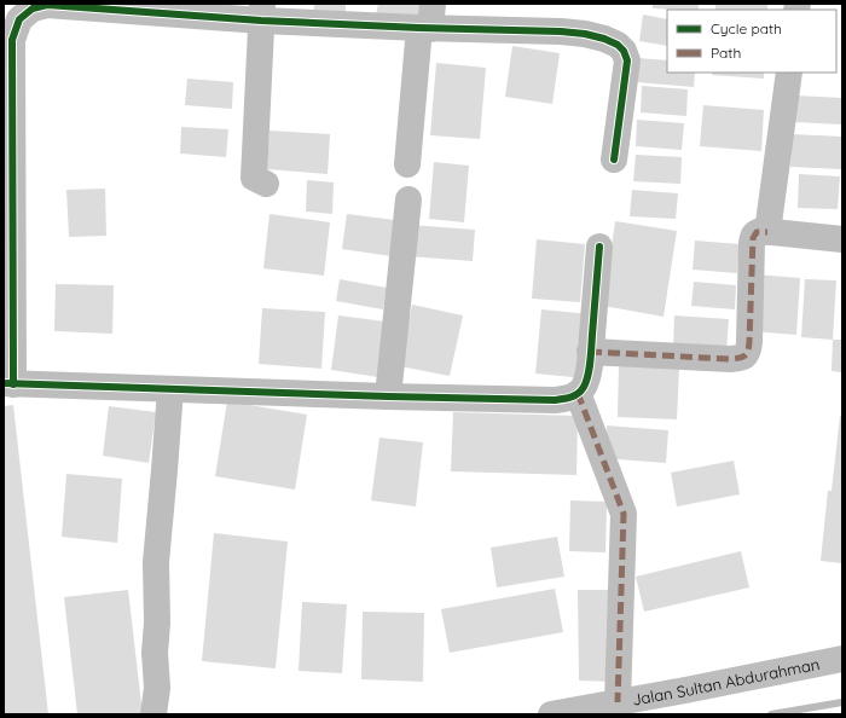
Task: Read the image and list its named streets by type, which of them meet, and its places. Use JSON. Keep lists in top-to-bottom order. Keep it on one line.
{"streets":{"street":["Jalan Sultan Abdurahman"]},"legend":["Cycle path","Path"]}
